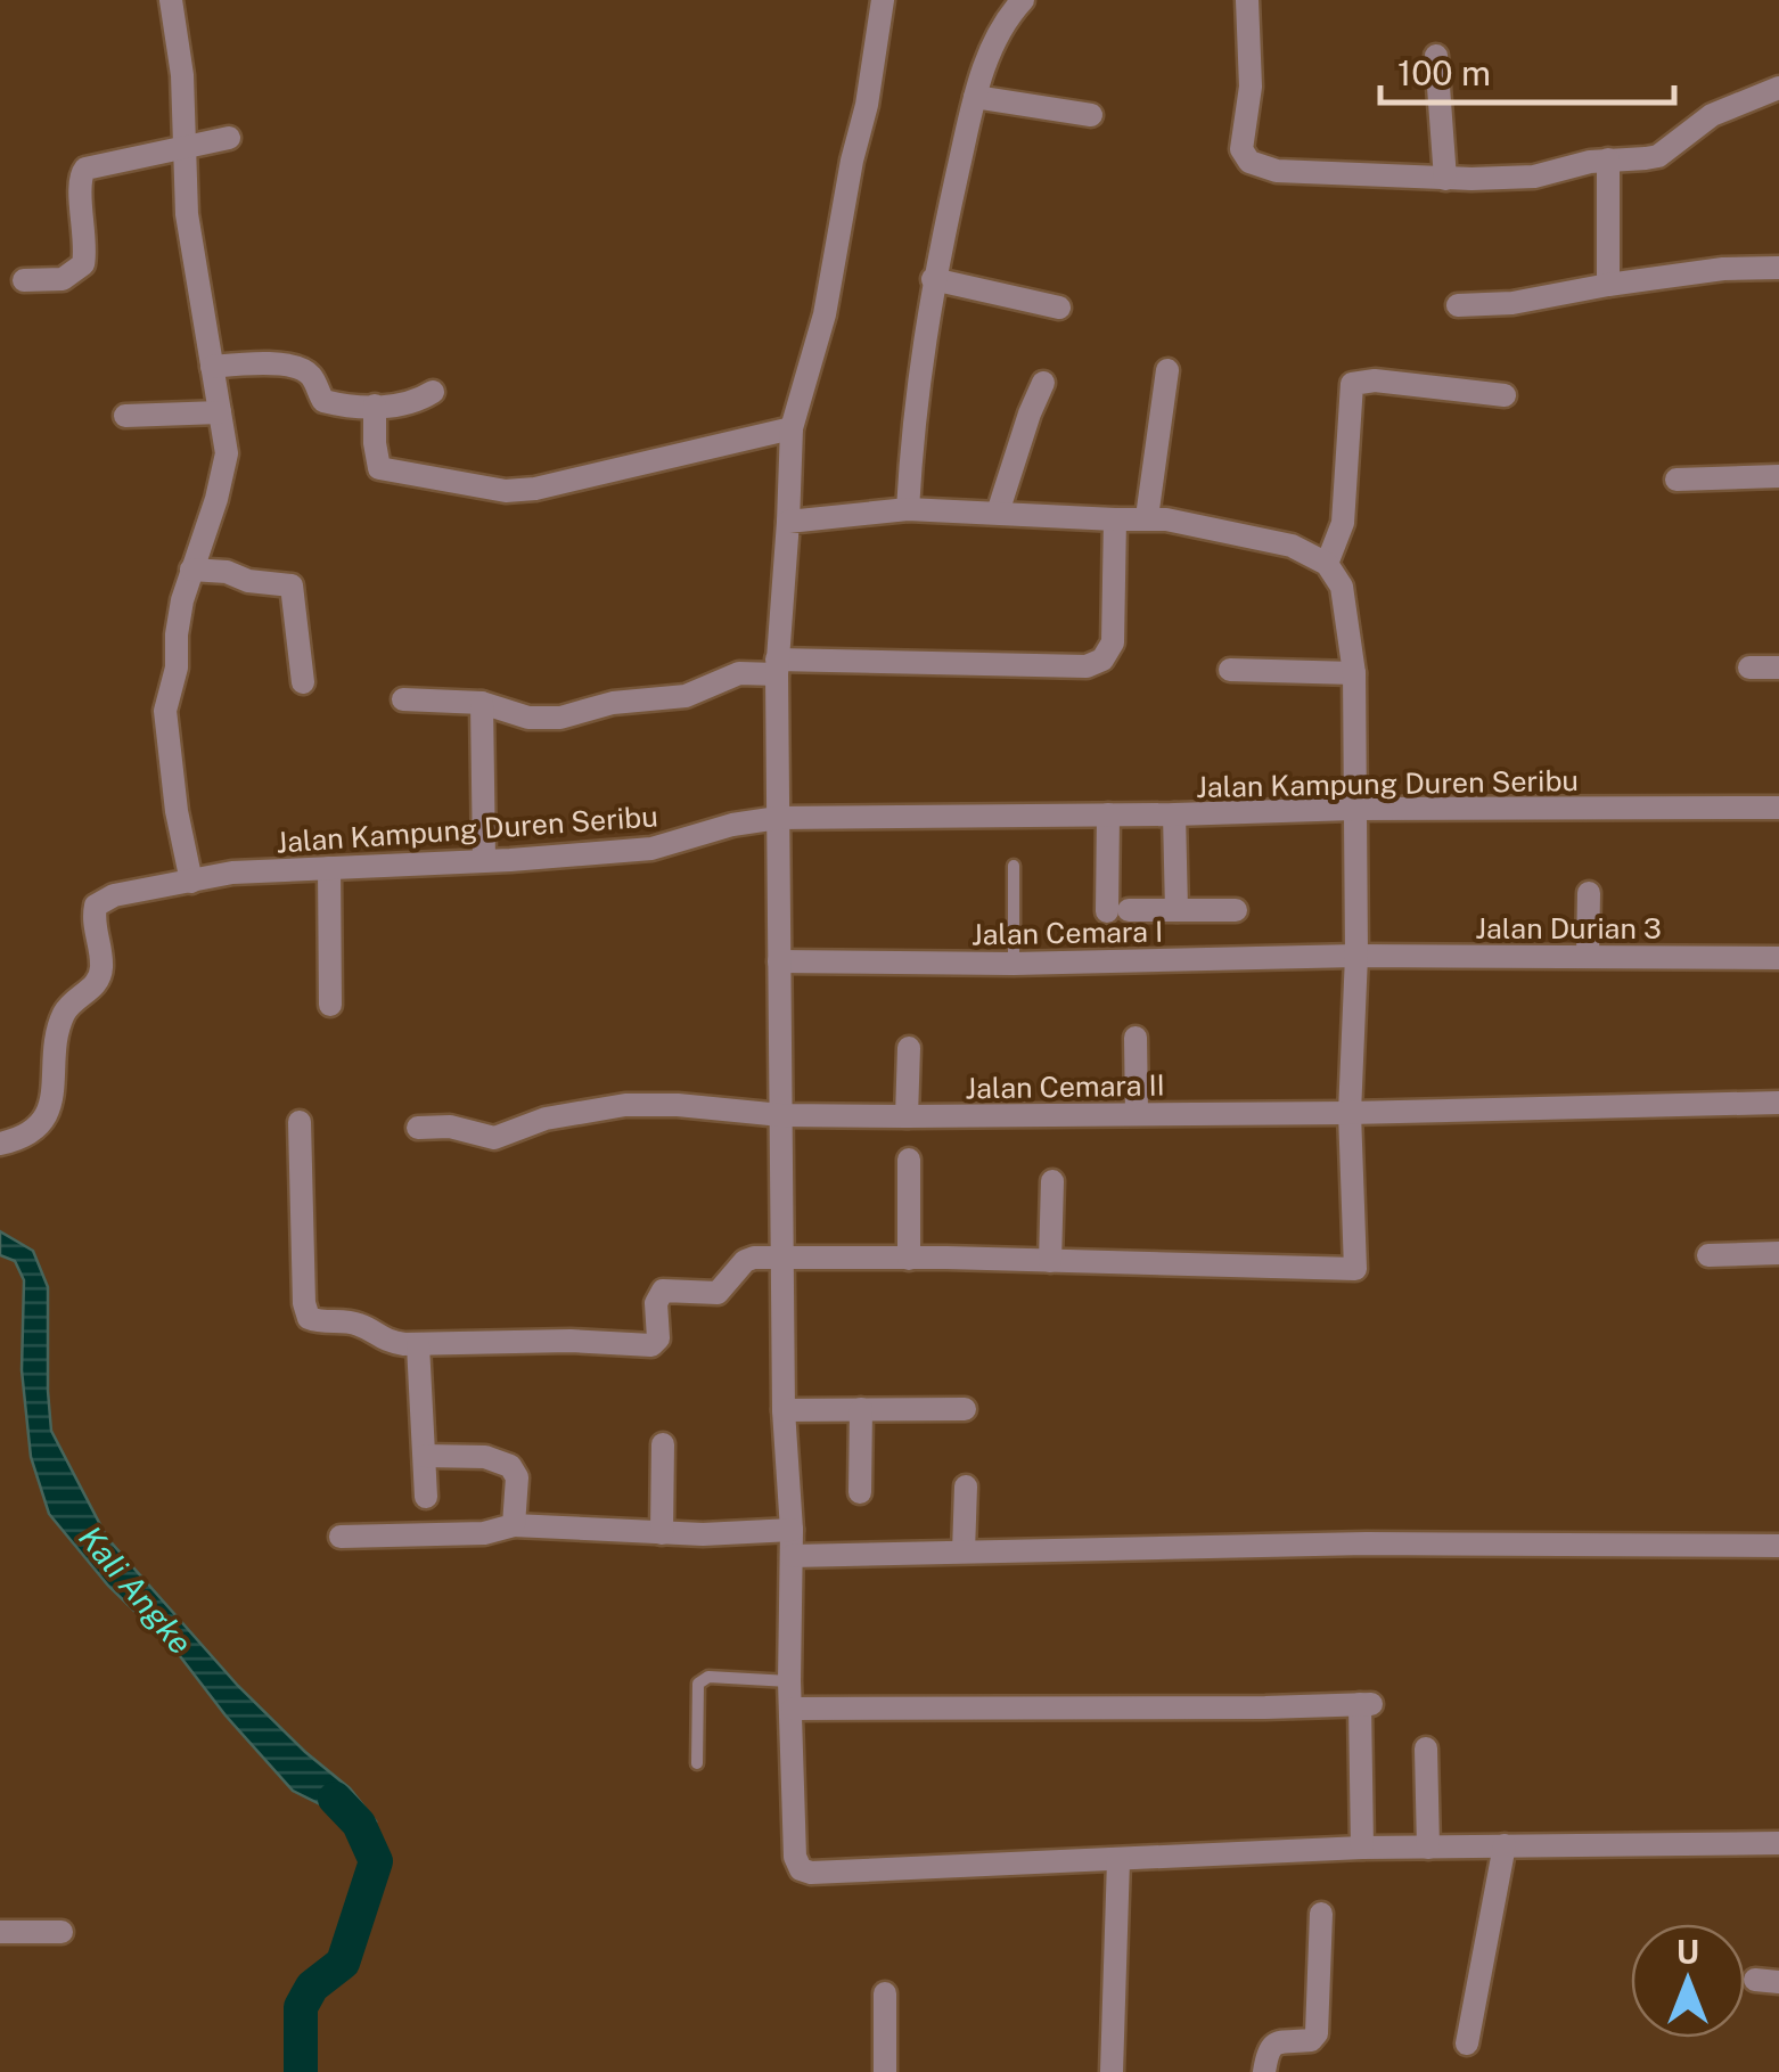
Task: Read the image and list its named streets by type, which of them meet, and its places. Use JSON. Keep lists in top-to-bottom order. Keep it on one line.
{"streets":{"street":["Jalan Kampung Duren Seribu","Jalan Durian 3","Jalan Cemara I","Jalan Cemara II"]},"crossings":[["Jalan Durian 3","Jalan Cemara I"]],"water":["Kali Angke"],"scale_bar":"100 m","north":"top"}
